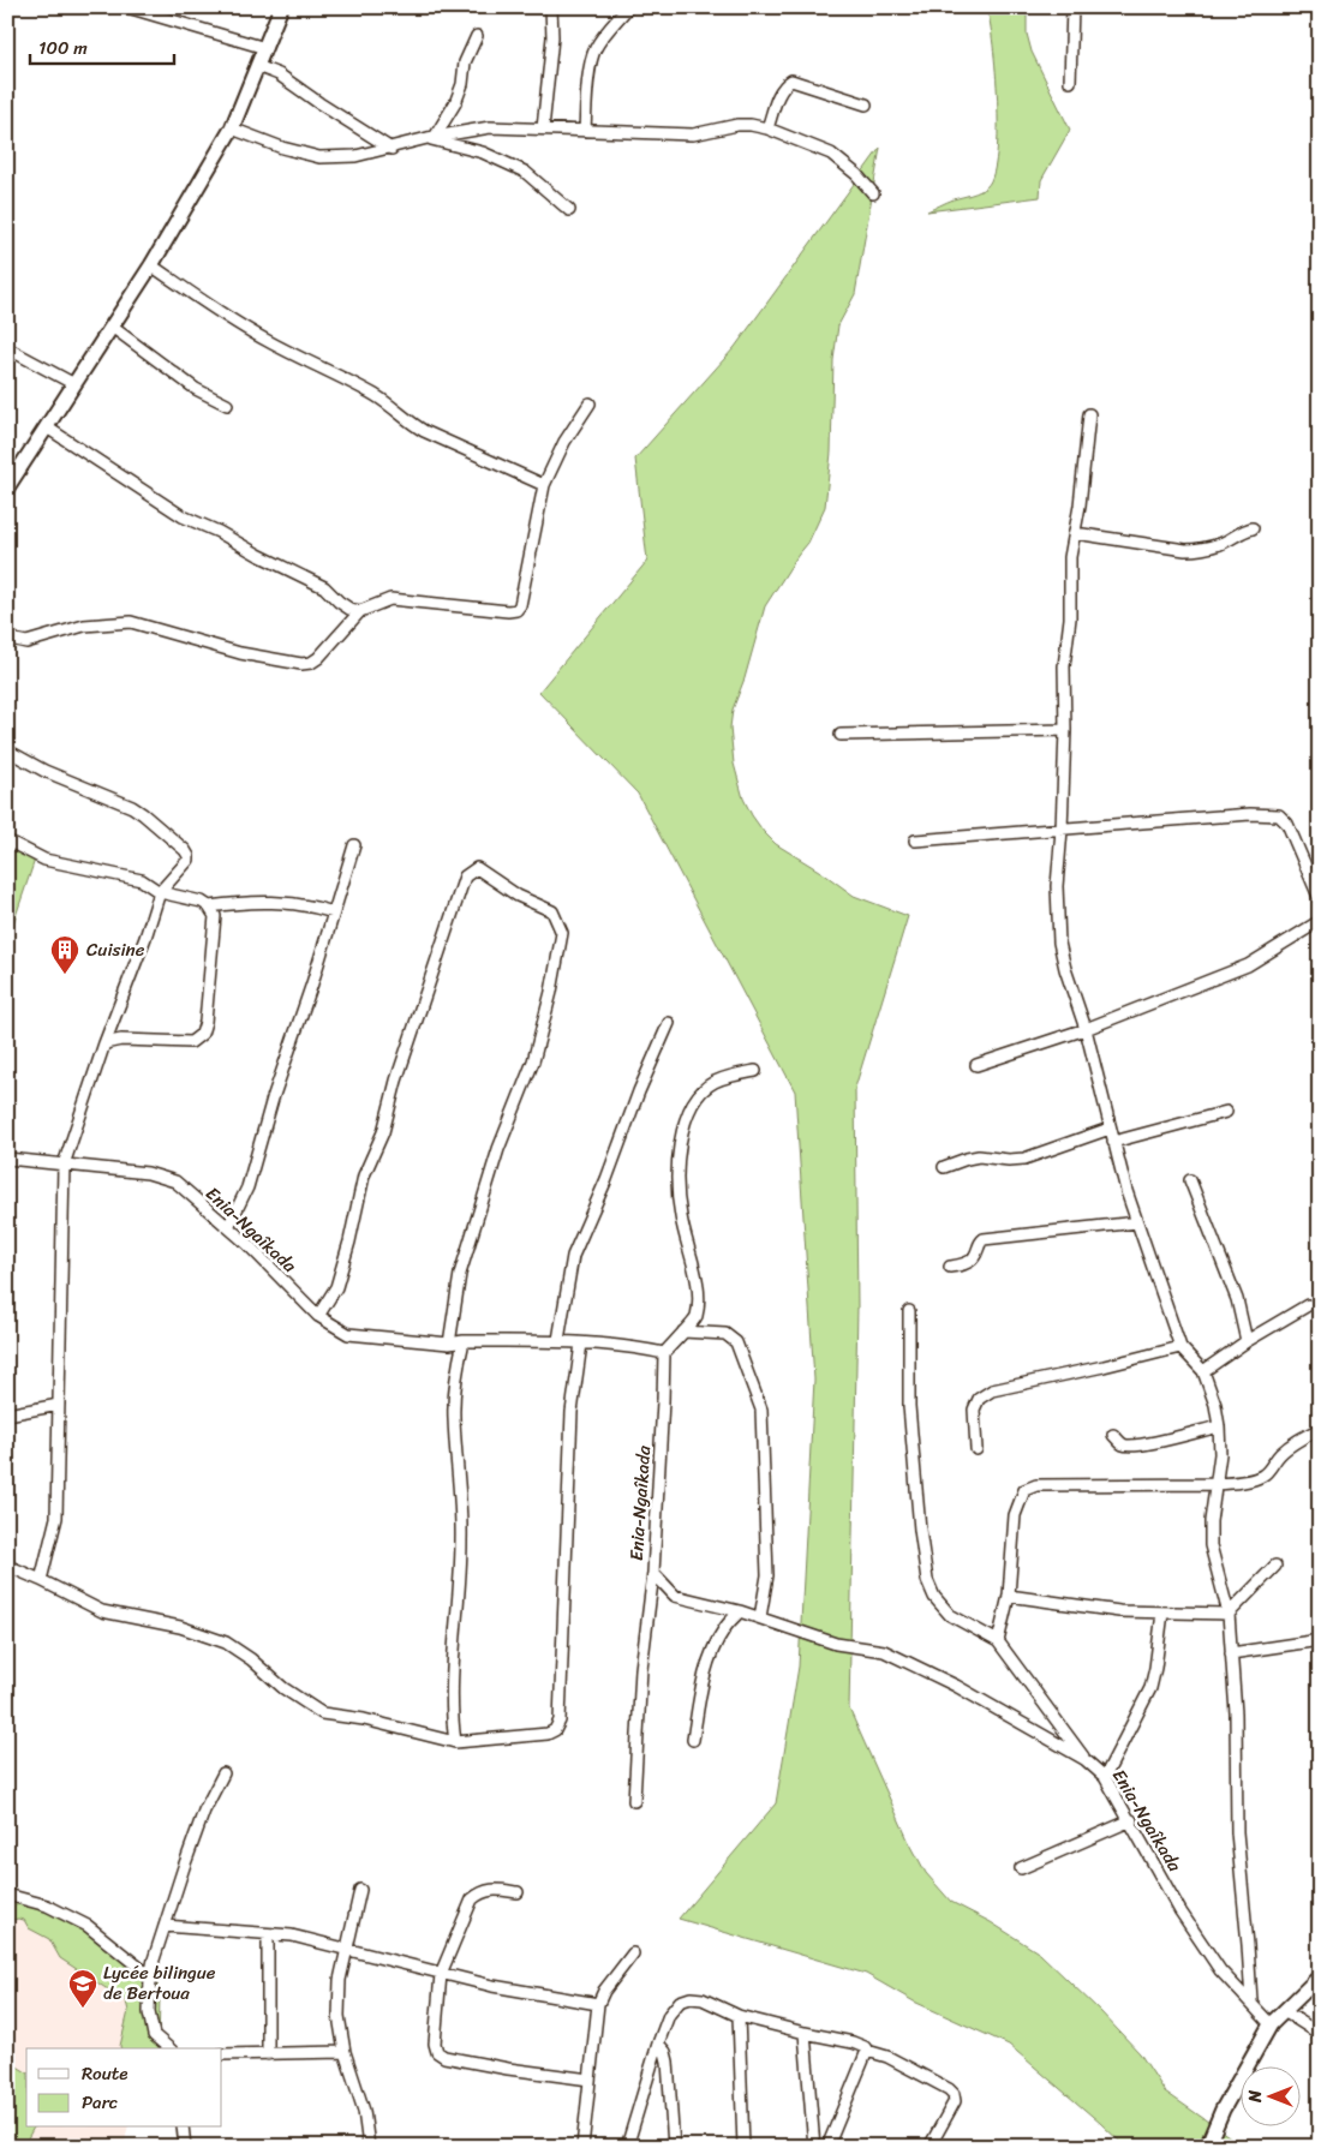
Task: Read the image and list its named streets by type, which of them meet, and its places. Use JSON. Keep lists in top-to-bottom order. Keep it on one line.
{"streets":{"street":["Enia-Ngaîkada"]},"places":{"building":["Cuisine"],"school or university":["Lycée bilingue de Bertoua"]},"legend":["Route","Parc"],"scale_bar":"100 m","north":"left"}
